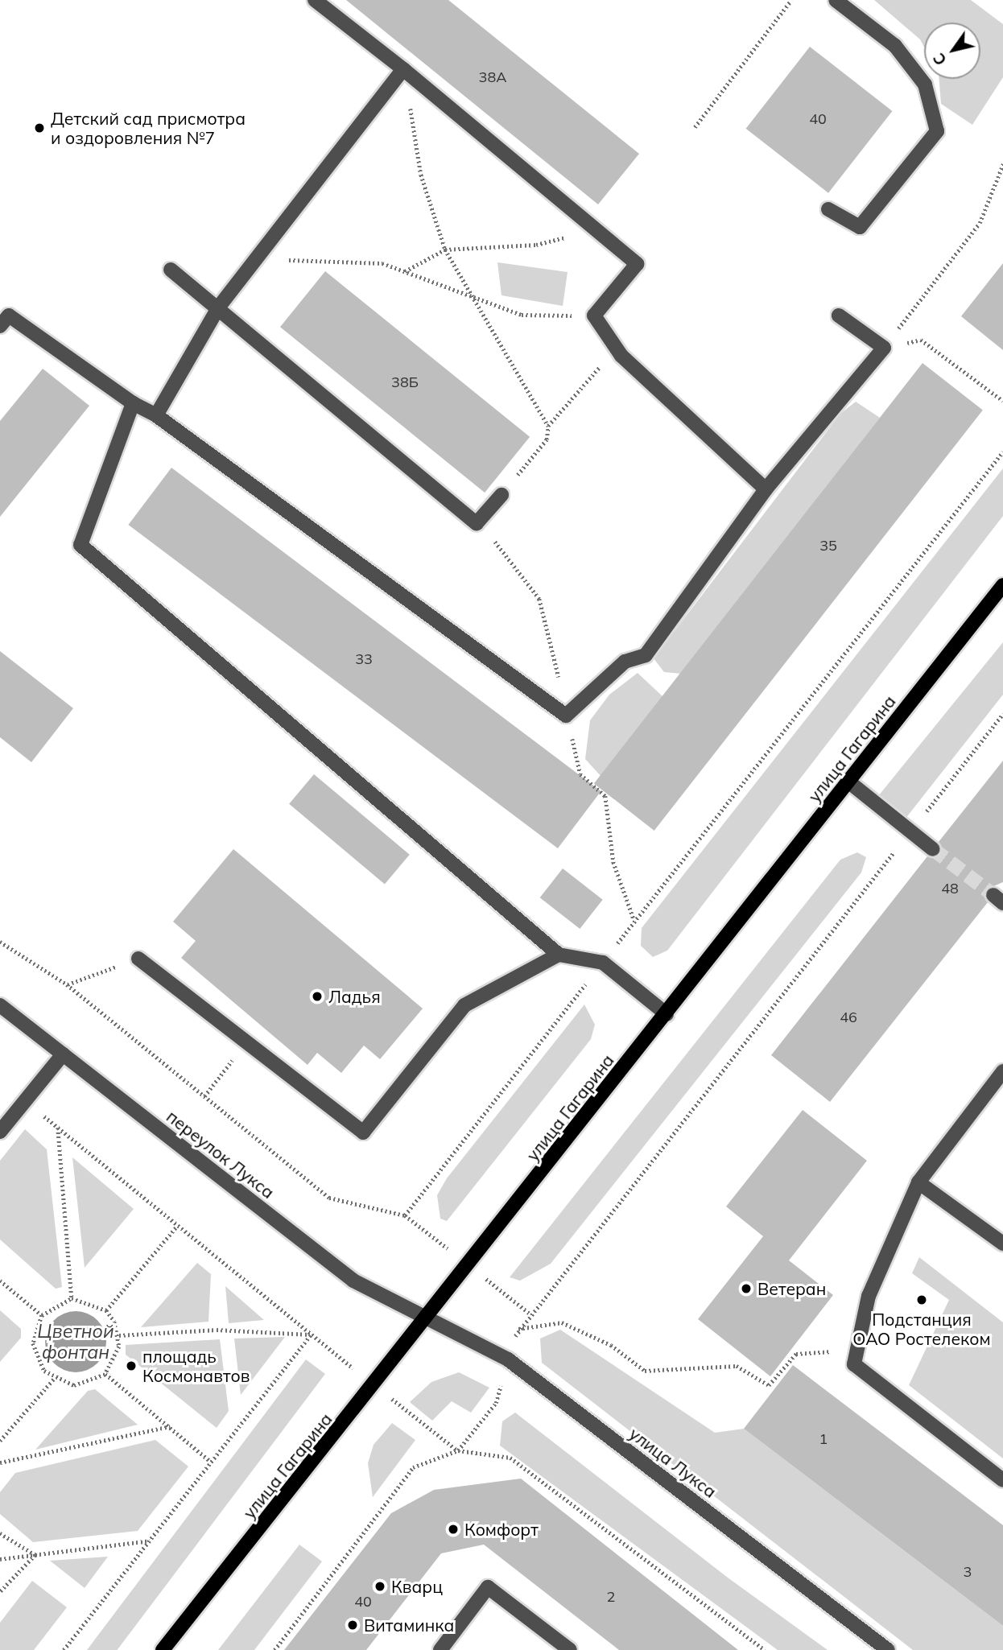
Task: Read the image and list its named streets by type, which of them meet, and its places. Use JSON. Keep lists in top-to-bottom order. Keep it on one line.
{"streets":{"main road":["улица Гагарина"],"street":["переулок Лукса","улица Лукса"]},"crossings":[["улица Гагарина","переулок Лукса"],["улица Гагарина","улица Лукса"],["переулок Лукса","улица Лукса"]],"water":["Цветной фонтан"],"places":["Детский сад присмотра и оздоровления №7","Ладья","Ветеран","Подстанция ОАО Ростелеком","площадь Космонавтов","Комфорт","Кварц","Витаминка"],"house_numbers":["38А","40","38Б","35","33","48","46","1","3","2","40"],"north":"bottom left"}
